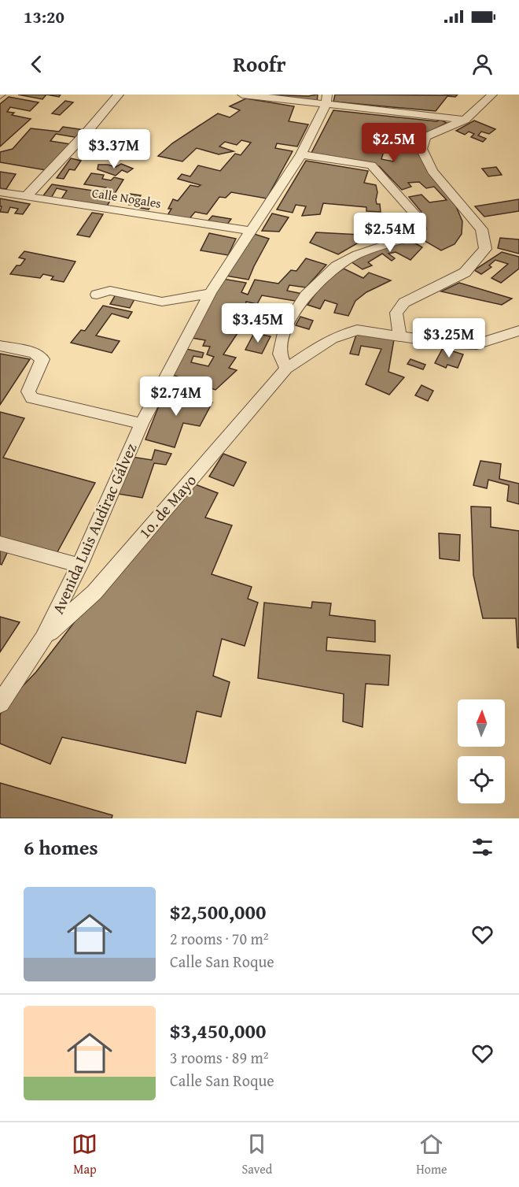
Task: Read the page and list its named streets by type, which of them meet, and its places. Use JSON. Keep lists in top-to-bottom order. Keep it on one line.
{"streets":{"street":["Calle Nogales","1o. de Mayo","Avenida Luis Audirac Gálvez"]},"crossings":[["Calle Nogales","Avenida Luis Audirac Gálvez"],["1o. de Mayo","Avenida Luis Audirac Gálvez"]],"north":"top","page":{"status":"13:20","header":"Roofr","price":["$2.5M","$3.37M","$2.54M","$3.45M","$3.25M","$2.74M"],"heading":"6 homes","list":[{"name":"$2,500,000","note":"2 rooms · 70 m² · Calle San Roque"},{"name":"$3,450,000","note":"3 rooms · 89 m² · Calle San Roque"}],"tabs":["Map","Saved","Home"]}}
